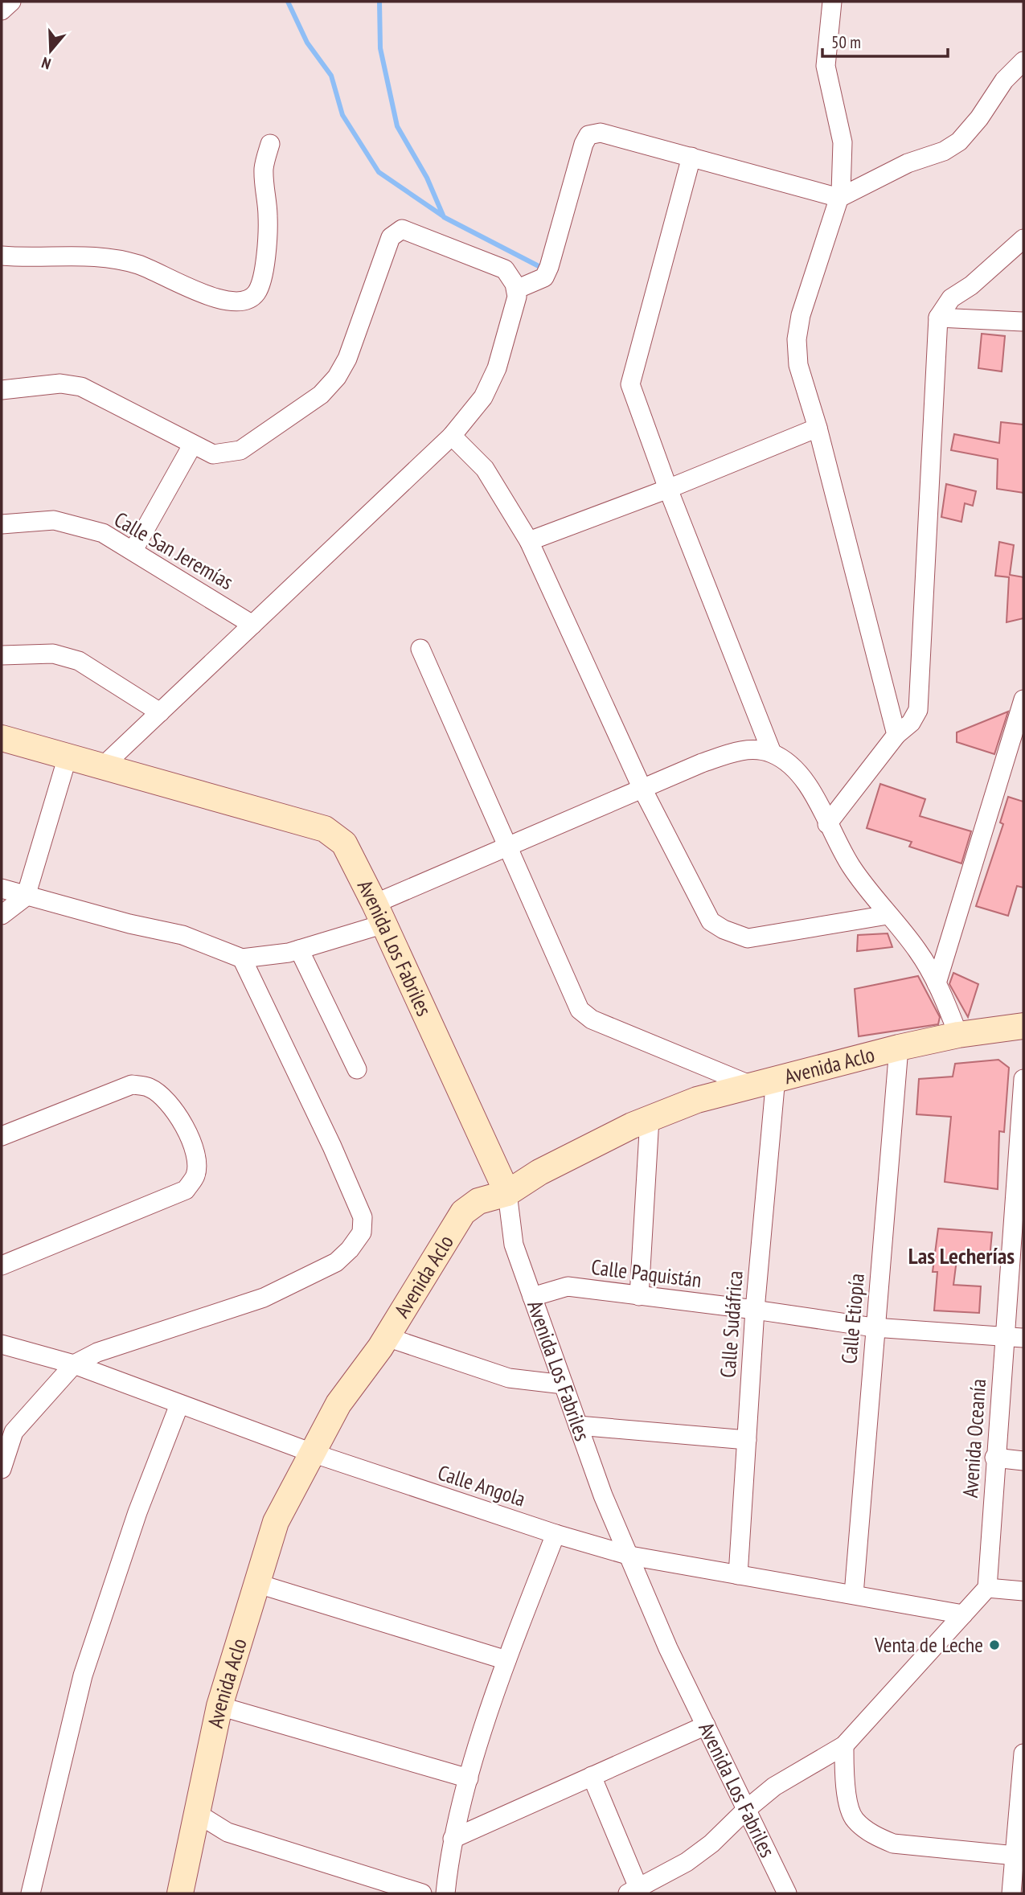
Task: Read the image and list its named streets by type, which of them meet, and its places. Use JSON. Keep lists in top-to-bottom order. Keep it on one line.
{"streets":{"street":["Calle San Jeremías","Avenida Los Fabriles","Avenida Aclo","Calle Paquistán","Calle Etiopía","Calle Sudáfrica","Avenida Oceanía","Calle Angola"]},"crossings":[["Avenida Los Fabriles","Avenida Aclo"],["Avenida Los Fabriles","Calle Paquistán"],["Avenida Los Fabriles","Calle Angola"],["Avenida Aclo","Calle Etiopía"],["Avenida Aclo","Calle Sudáfrica"],["Avenida Aclo","Calle Angola"],["Calle Paquistán","Calle Etiopía"],["Calle Paquistán","Calle Sudáfrica"],["Calle Paquistán","Avenida Oceanía"],["Calle Etiopía","Calle Angola"],["Calle Sudáfrica","Calle Angola"]],"districts":["Las Lecherías"],"places":["Venta de Leche"],"scale_bar":"50 m","north":"bottom"}
